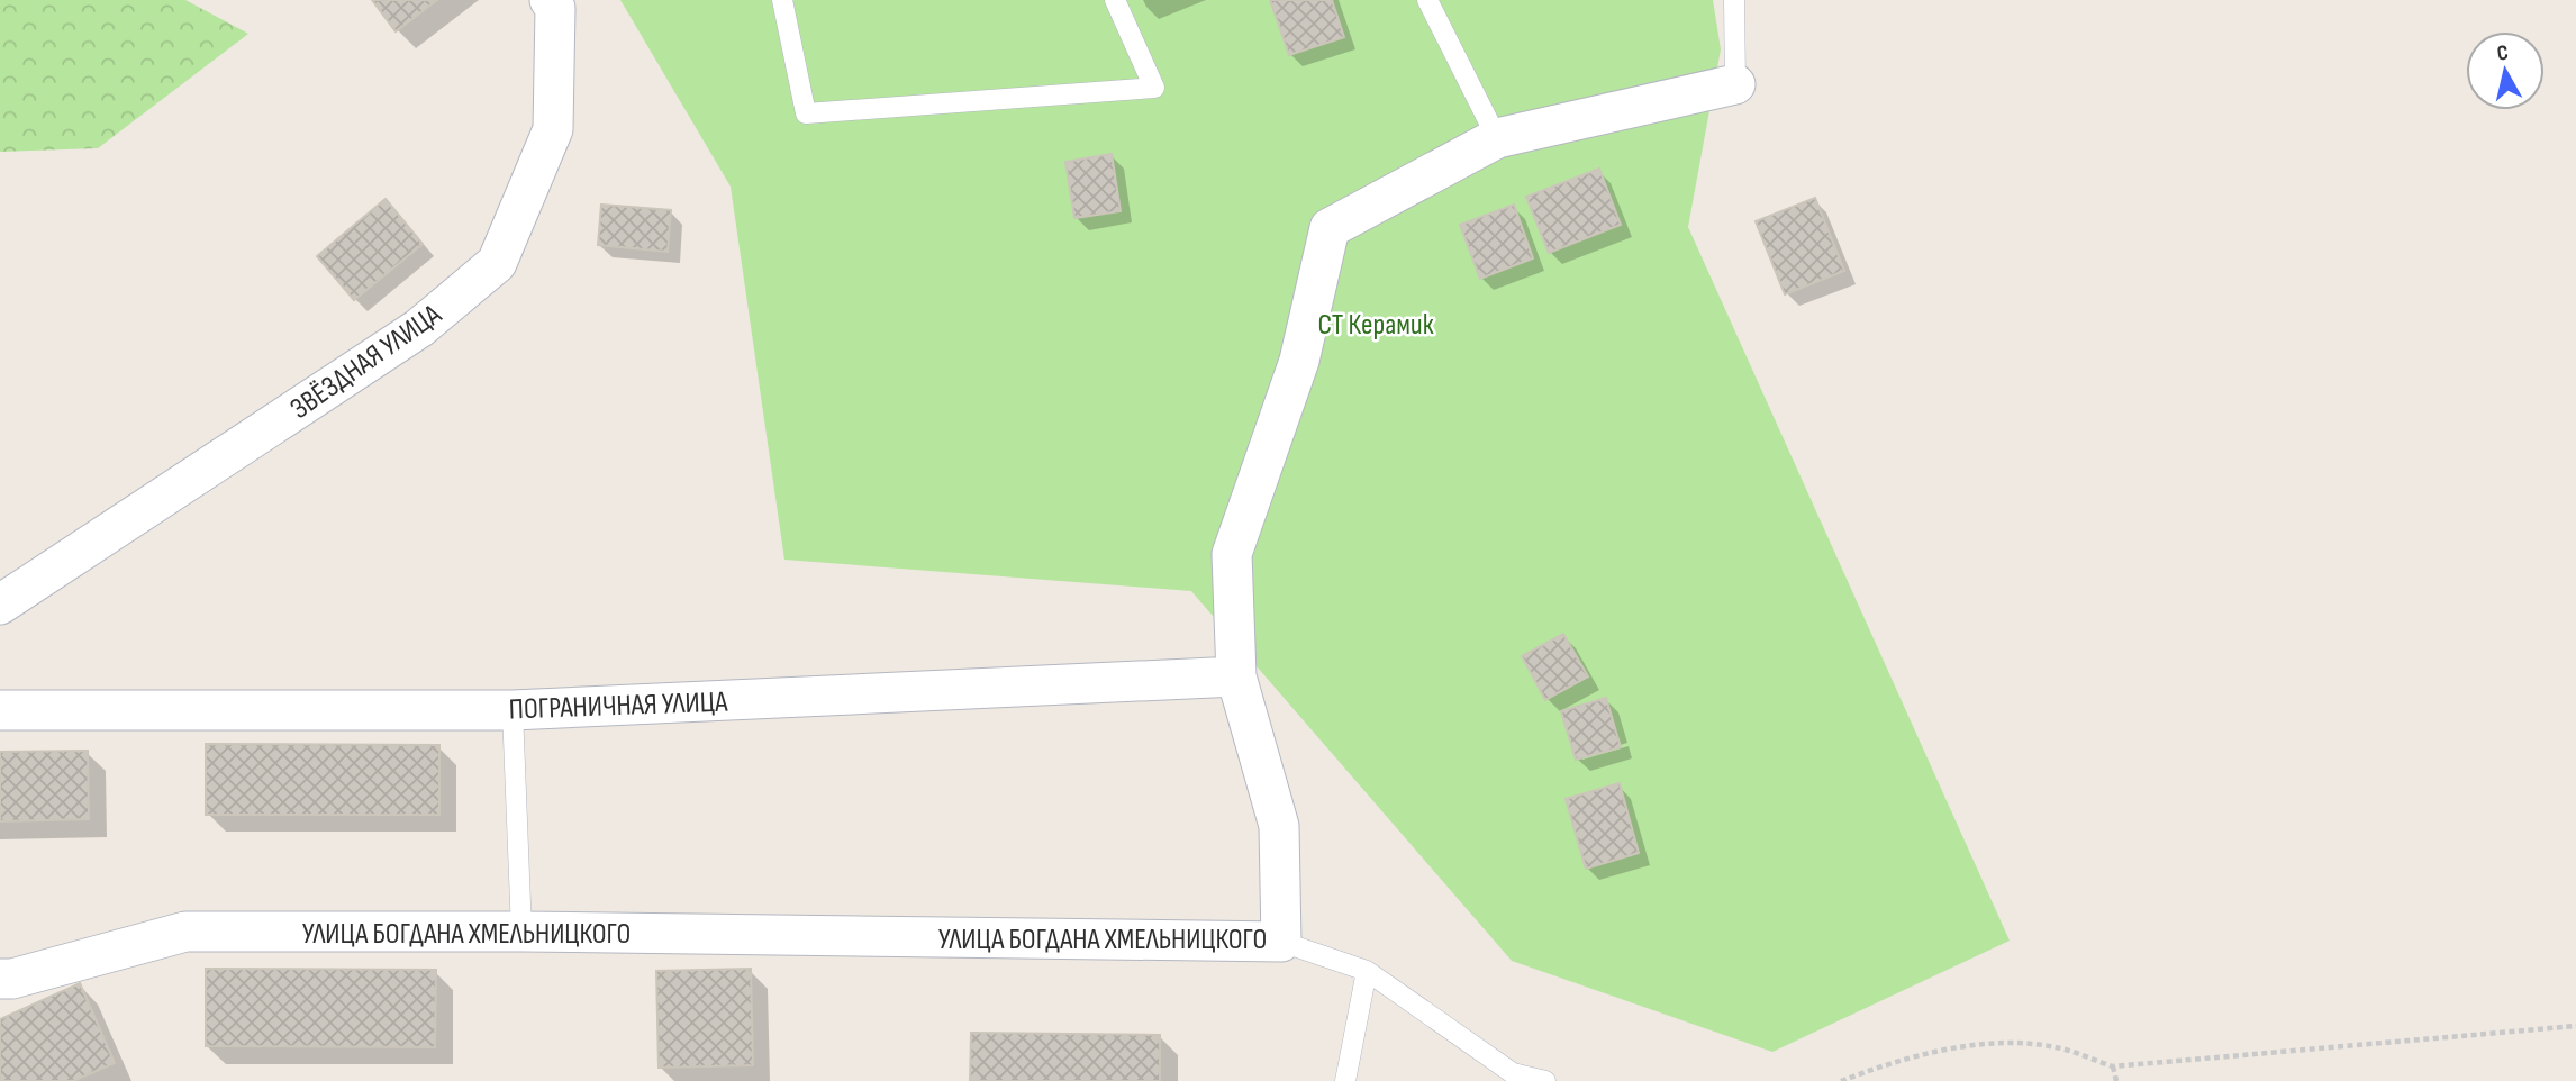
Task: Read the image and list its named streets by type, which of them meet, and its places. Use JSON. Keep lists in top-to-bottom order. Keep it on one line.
{"streets":{"street":["ЗВЁЗДНАЯ УЛИЦА","ПОГРАНИЧНАЯ УЛИЦА","УЛИЦА БОГДАНА ХМЕЛЬНИЦКОГО"]},"crossings":[["ПОГРАНИЧНАЯ УЛИЦА","УЛИЦА БОГДАНА ХМЕЛЬНИЦКОГО"]],"parks":["СТ Керамик"],"north":"top"}
